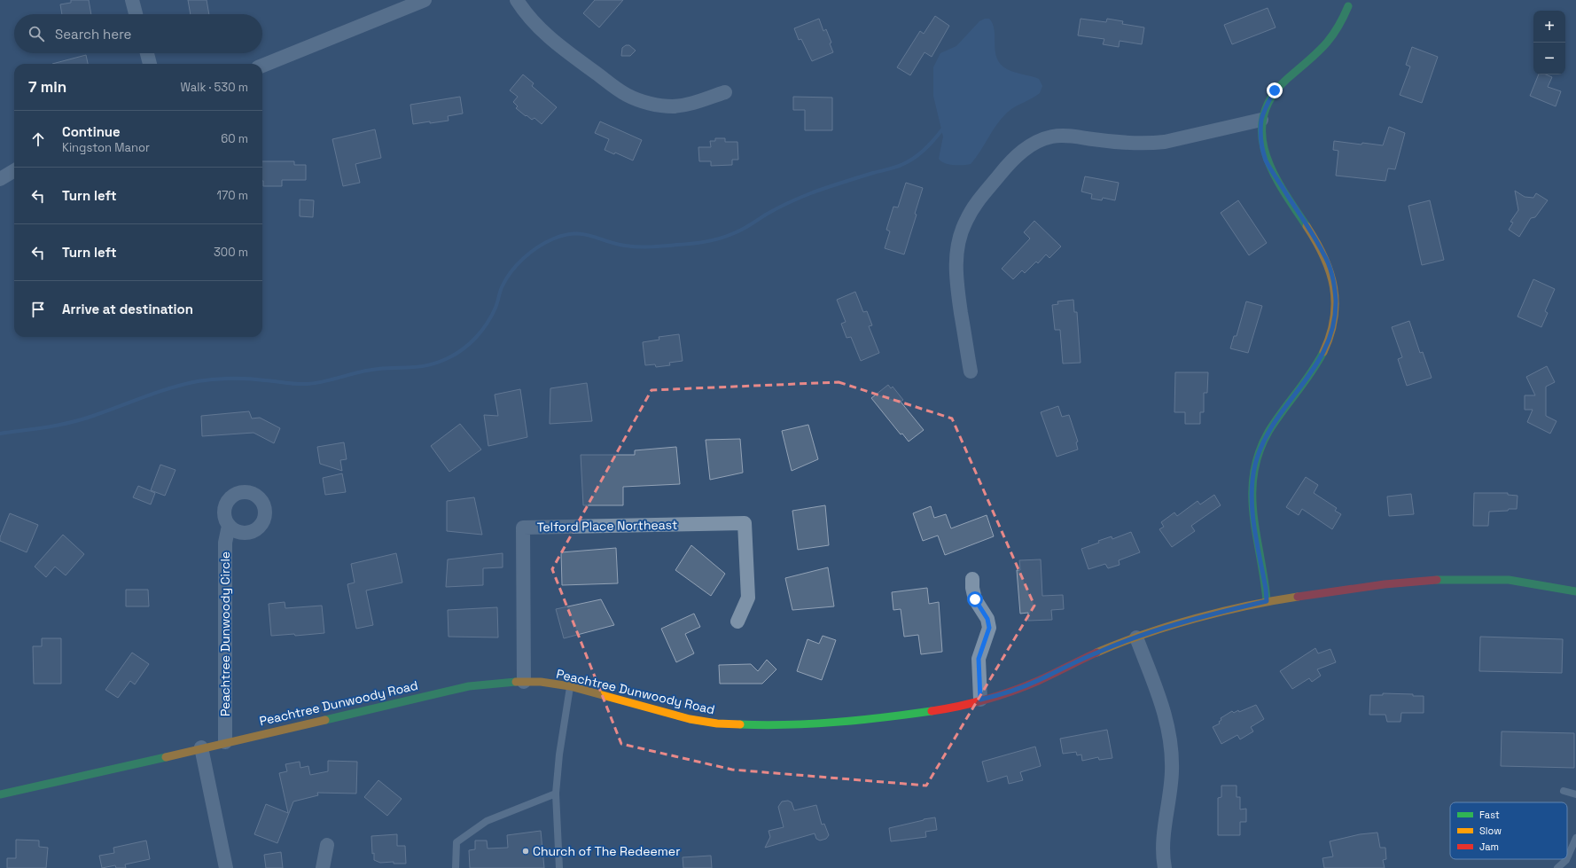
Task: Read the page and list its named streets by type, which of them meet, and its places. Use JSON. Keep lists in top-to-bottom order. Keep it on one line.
{"streets":{"main road":["Peachtree Dunwoody Road"],"street":["Telford Place Northeast","Peachtree Dunwoody Circle"]},"crossings":[["Telford Place Northeast","Peachtree Dunwoody Road"],["Peachtree Dunwoody Circle","Peachtree Dunwoody Road"]],"places":["Church of The Redeemer"],"legend":["Fast","Slow","Jam"],"page":{"map_buttons":["+","−"],"search":"Search here","heading":["7 min","Walk · 530 m"],"list":[["Continue","Kingston Manor","60 m"],["Turn left","170 m"],["Turn left","300 m"],"Arrive at destination"]}}
